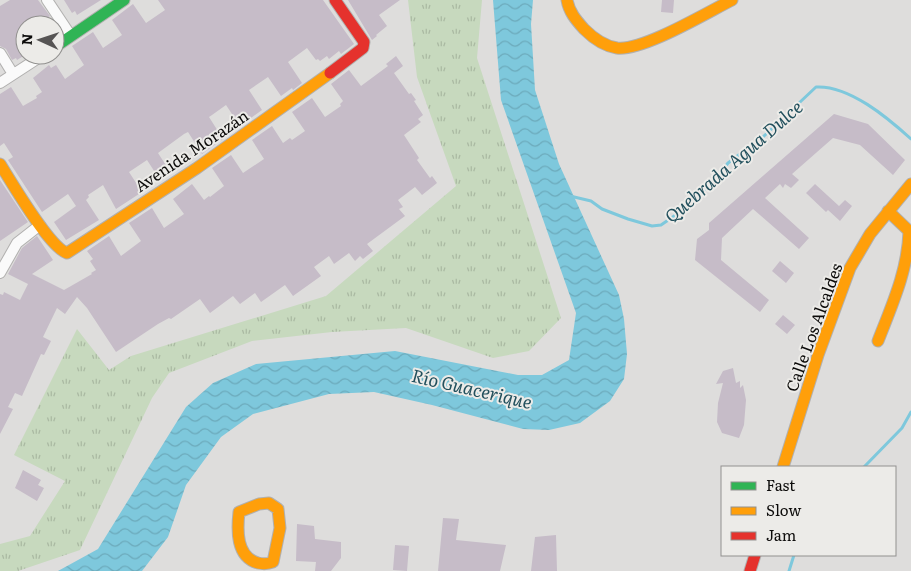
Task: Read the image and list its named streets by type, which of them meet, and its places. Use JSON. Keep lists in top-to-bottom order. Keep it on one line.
{"streets":{"street":["Avenida Morazán","Calle Los Alcaldes"]},"water":["Quebrada Agua Dulce","Río Guacerique"],"legend":["Fast","Slow","Jam"],"north":"left"}
